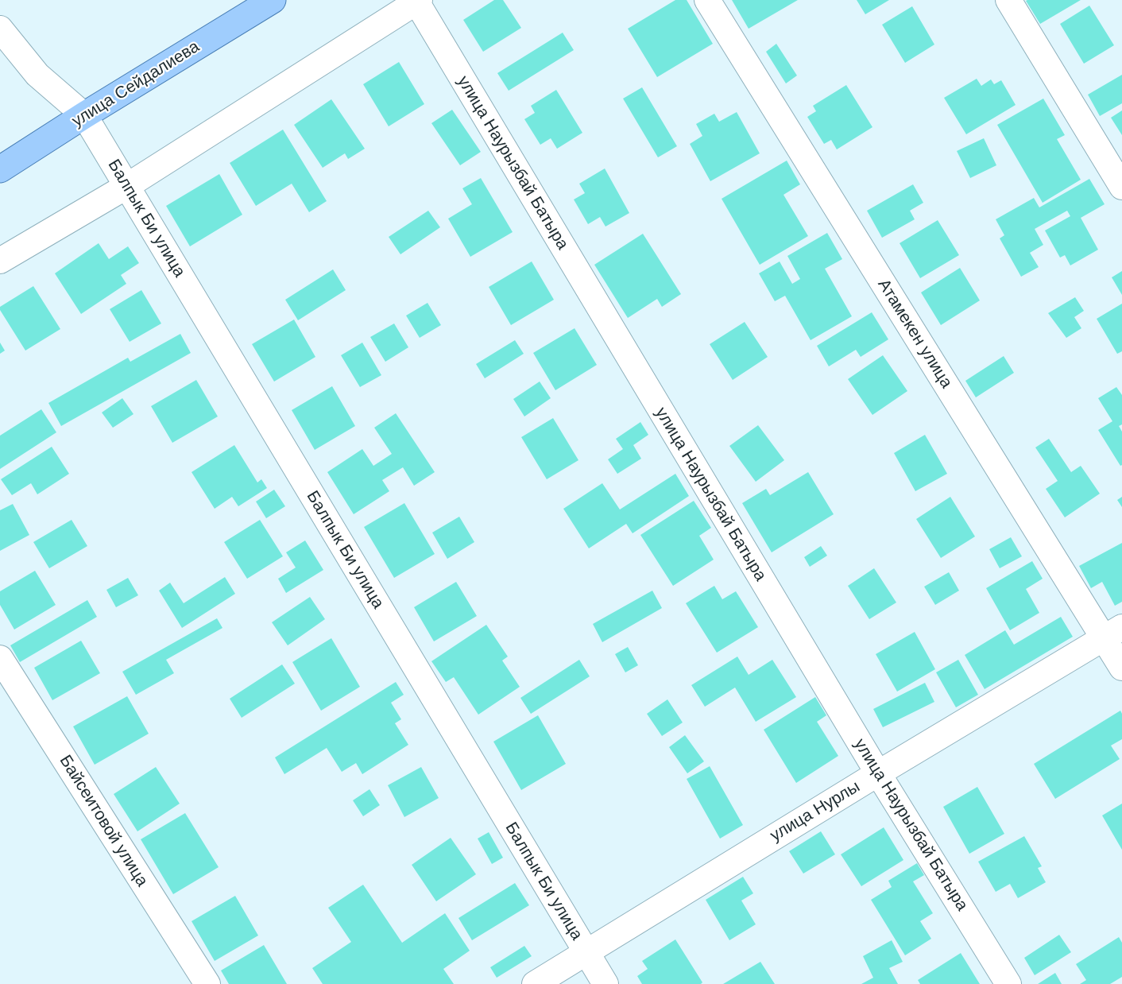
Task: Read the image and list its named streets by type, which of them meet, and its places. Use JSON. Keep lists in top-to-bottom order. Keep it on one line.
{"streets":{"main road":["улица Сейдалиева"],"street":["улица Наурызбай Батыра","Балпык Би улица","Атамекен улица","улица Нурлы","Байсеитовой улица"]},"crossings":[["улица Сейдалиева","Балпык Би улица"],["улица Наурызбай Батыра","улица Нурлы"],["Балпык Би улица","улица Нурлы"],["Атамекен улица","улица Нурлы"]]}
